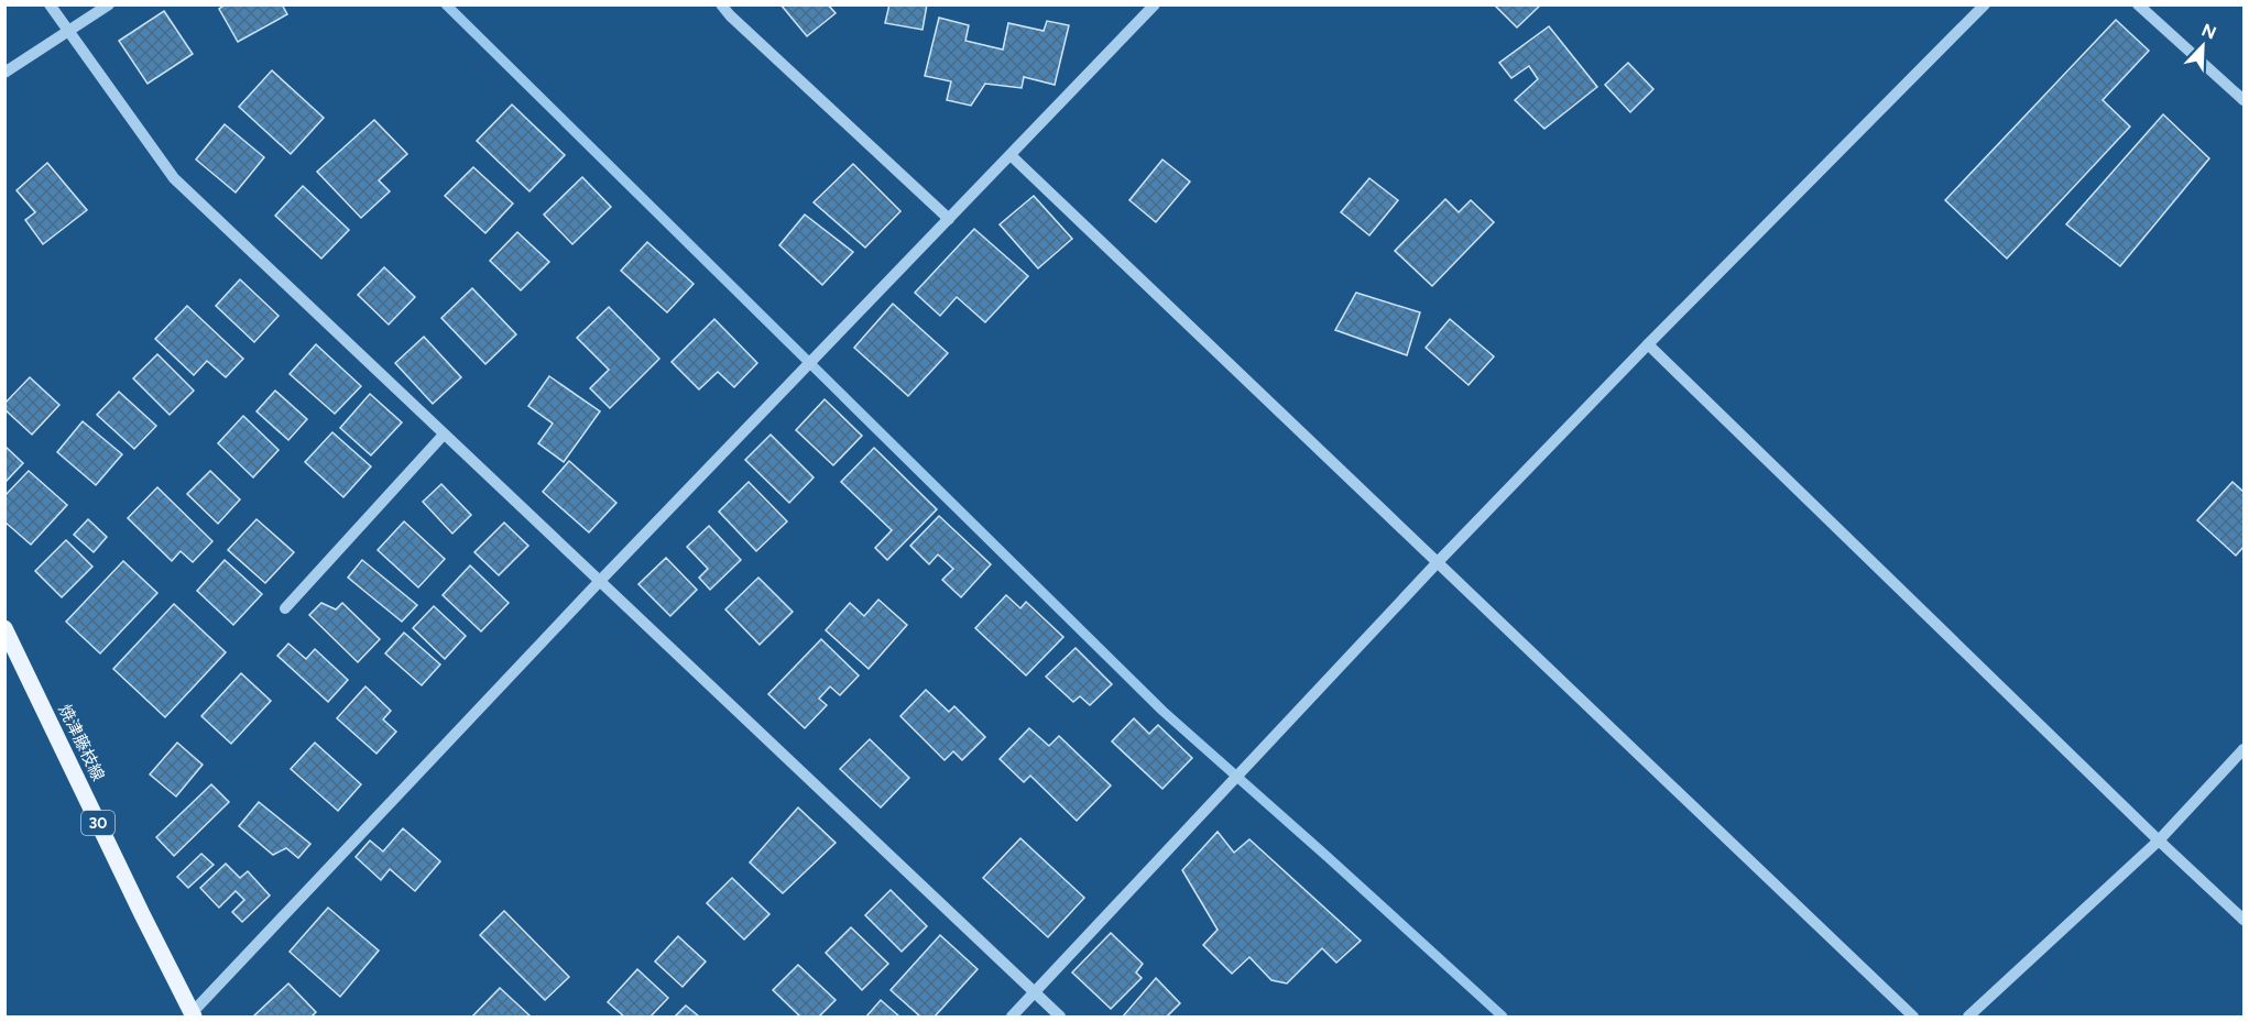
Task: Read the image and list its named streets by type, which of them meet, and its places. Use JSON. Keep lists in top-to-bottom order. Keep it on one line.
{"streets":{"main road":["焼津藤枝線","30"]},"north":"top right"}
